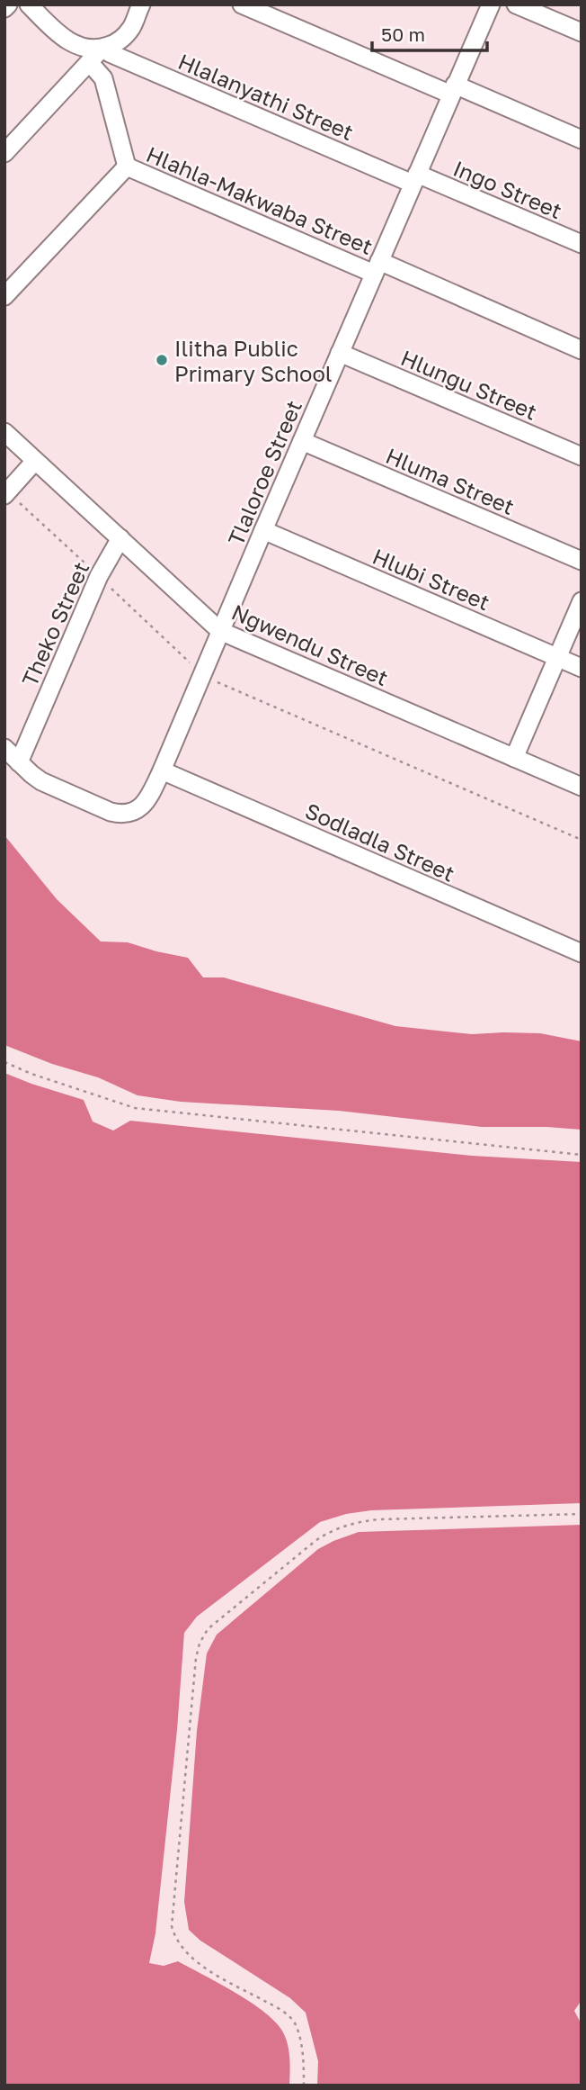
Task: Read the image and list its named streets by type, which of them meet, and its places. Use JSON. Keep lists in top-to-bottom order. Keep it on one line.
{"streets":{"street":["Hlalanyathi Street","Ingo Street","Hlahla-Makwaba Street","Hlungu Street","Tlaloroe Street","Hluma Street","Hlubi Street","Theko Street","Ngwendu Street","Sodladla Street"]},"crossings":[["Hlalanyathi Street","Ingo Street"],["Hlalanyathi Street","Tlaloroe Street"],["Ingo Street","Tlaloroe Street"],["Hlahla-Makwaba Street","Tlaloroe Street"],["Hlungu Street","Tlaloroe Street"],["Tlaloroe Street","Hluma Street"],["Tlaloroe Street","Hlubi Street"],["Tlaloroe Street","Theko Street"],["Tlaloroe Street","Ngwendu Street"],["Tlaloroe Street","Sodladla Street"],["Theko Street","Ngwendu Street"]],"places":["Ilitha Public Primary School"],"scale_bar":"50 m"}
